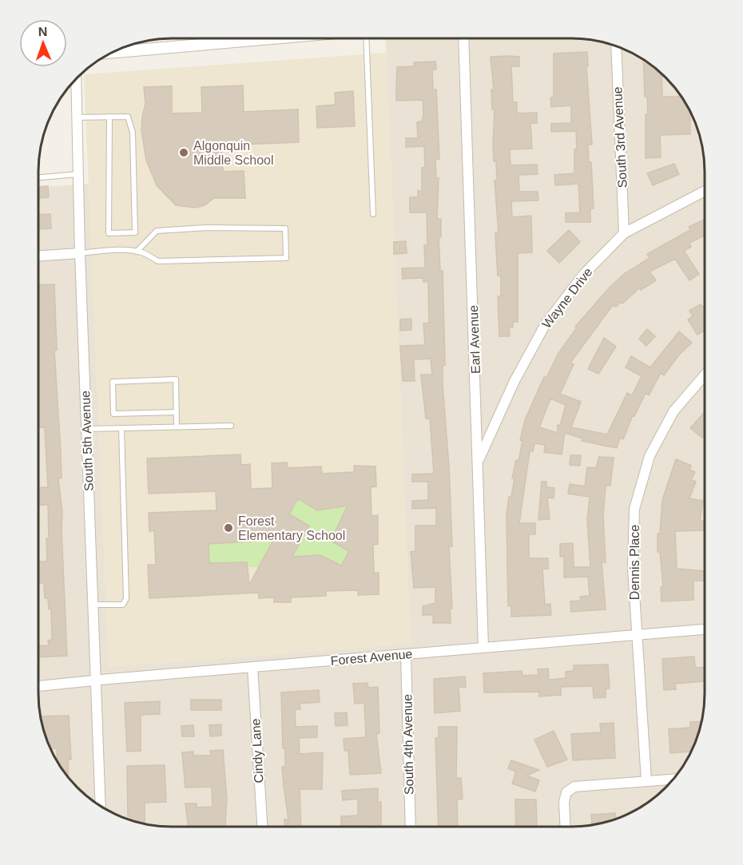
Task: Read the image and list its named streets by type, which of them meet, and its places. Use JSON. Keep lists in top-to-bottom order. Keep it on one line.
{"streets":{"street":["South 3rd Avenue","Wayne Drive","Earl Avenue","South 5th Avenue","Dennis Place","Forest Avenue","South 4th Avenue","Cindy Lane"]},"crossings":[["South 3rd Avenue","Wayne Drive"],["Wayne Drive","Earl Avenue"],["Earl Avenue","Forest Avenue"],["South 5th Avenue","Forest Avenue"],["Dennis Place","Forest Avenue"],["Forest Avenue","South 4th Avenue"],["Forest Avenue","Cindy Lane"]],"places":["Algonquin Middle School","Forest Elementary School"],"north":"top"}
